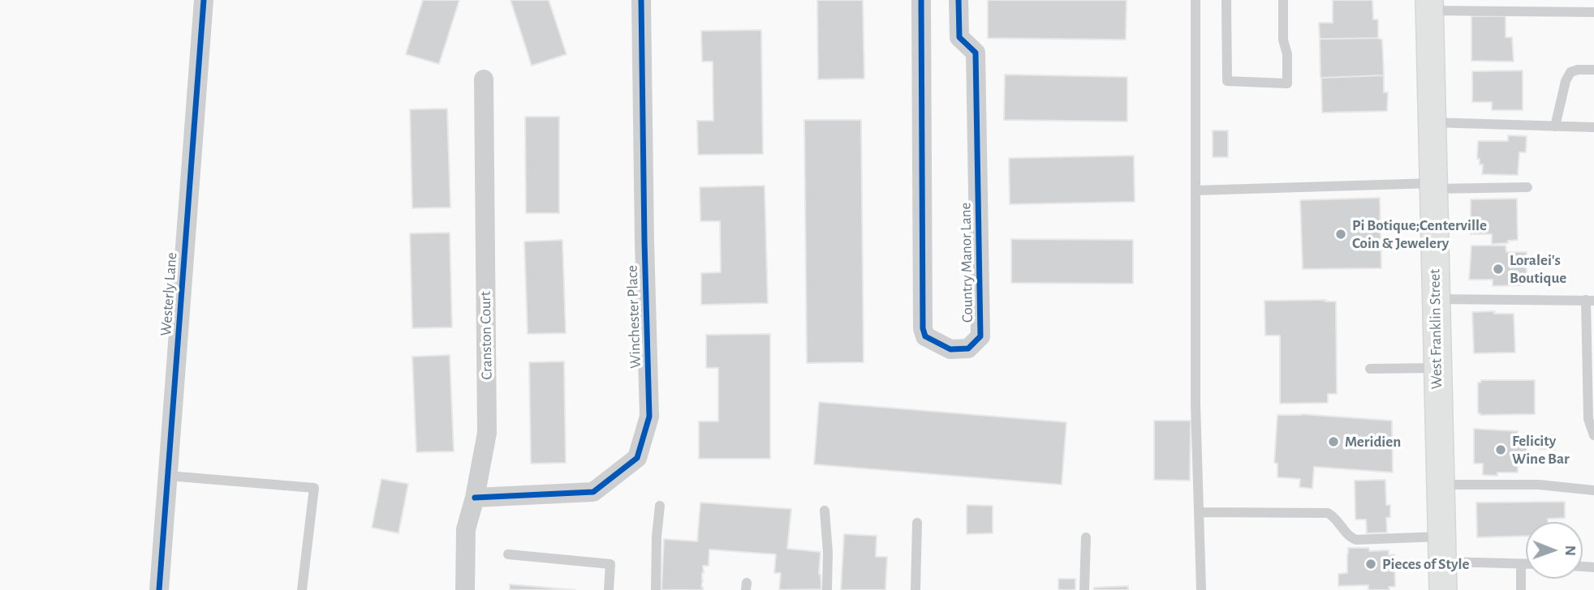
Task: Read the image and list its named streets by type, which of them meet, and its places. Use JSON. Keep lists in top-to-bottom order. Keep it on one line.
{"streets":{"main road":["West Franklin Street"],"street":["Country Manor Lane","Westerly Lane","Winchester Place","Cranston Court"]},"crossings":[["Winchester Place","Cranston Court"]],"places":["Pi Botique;Centerville Coin & Jewelery","Loralei's Boutique","Meridien","Felicity Wine Bar","Pieces of Style"],"north":"right"}
